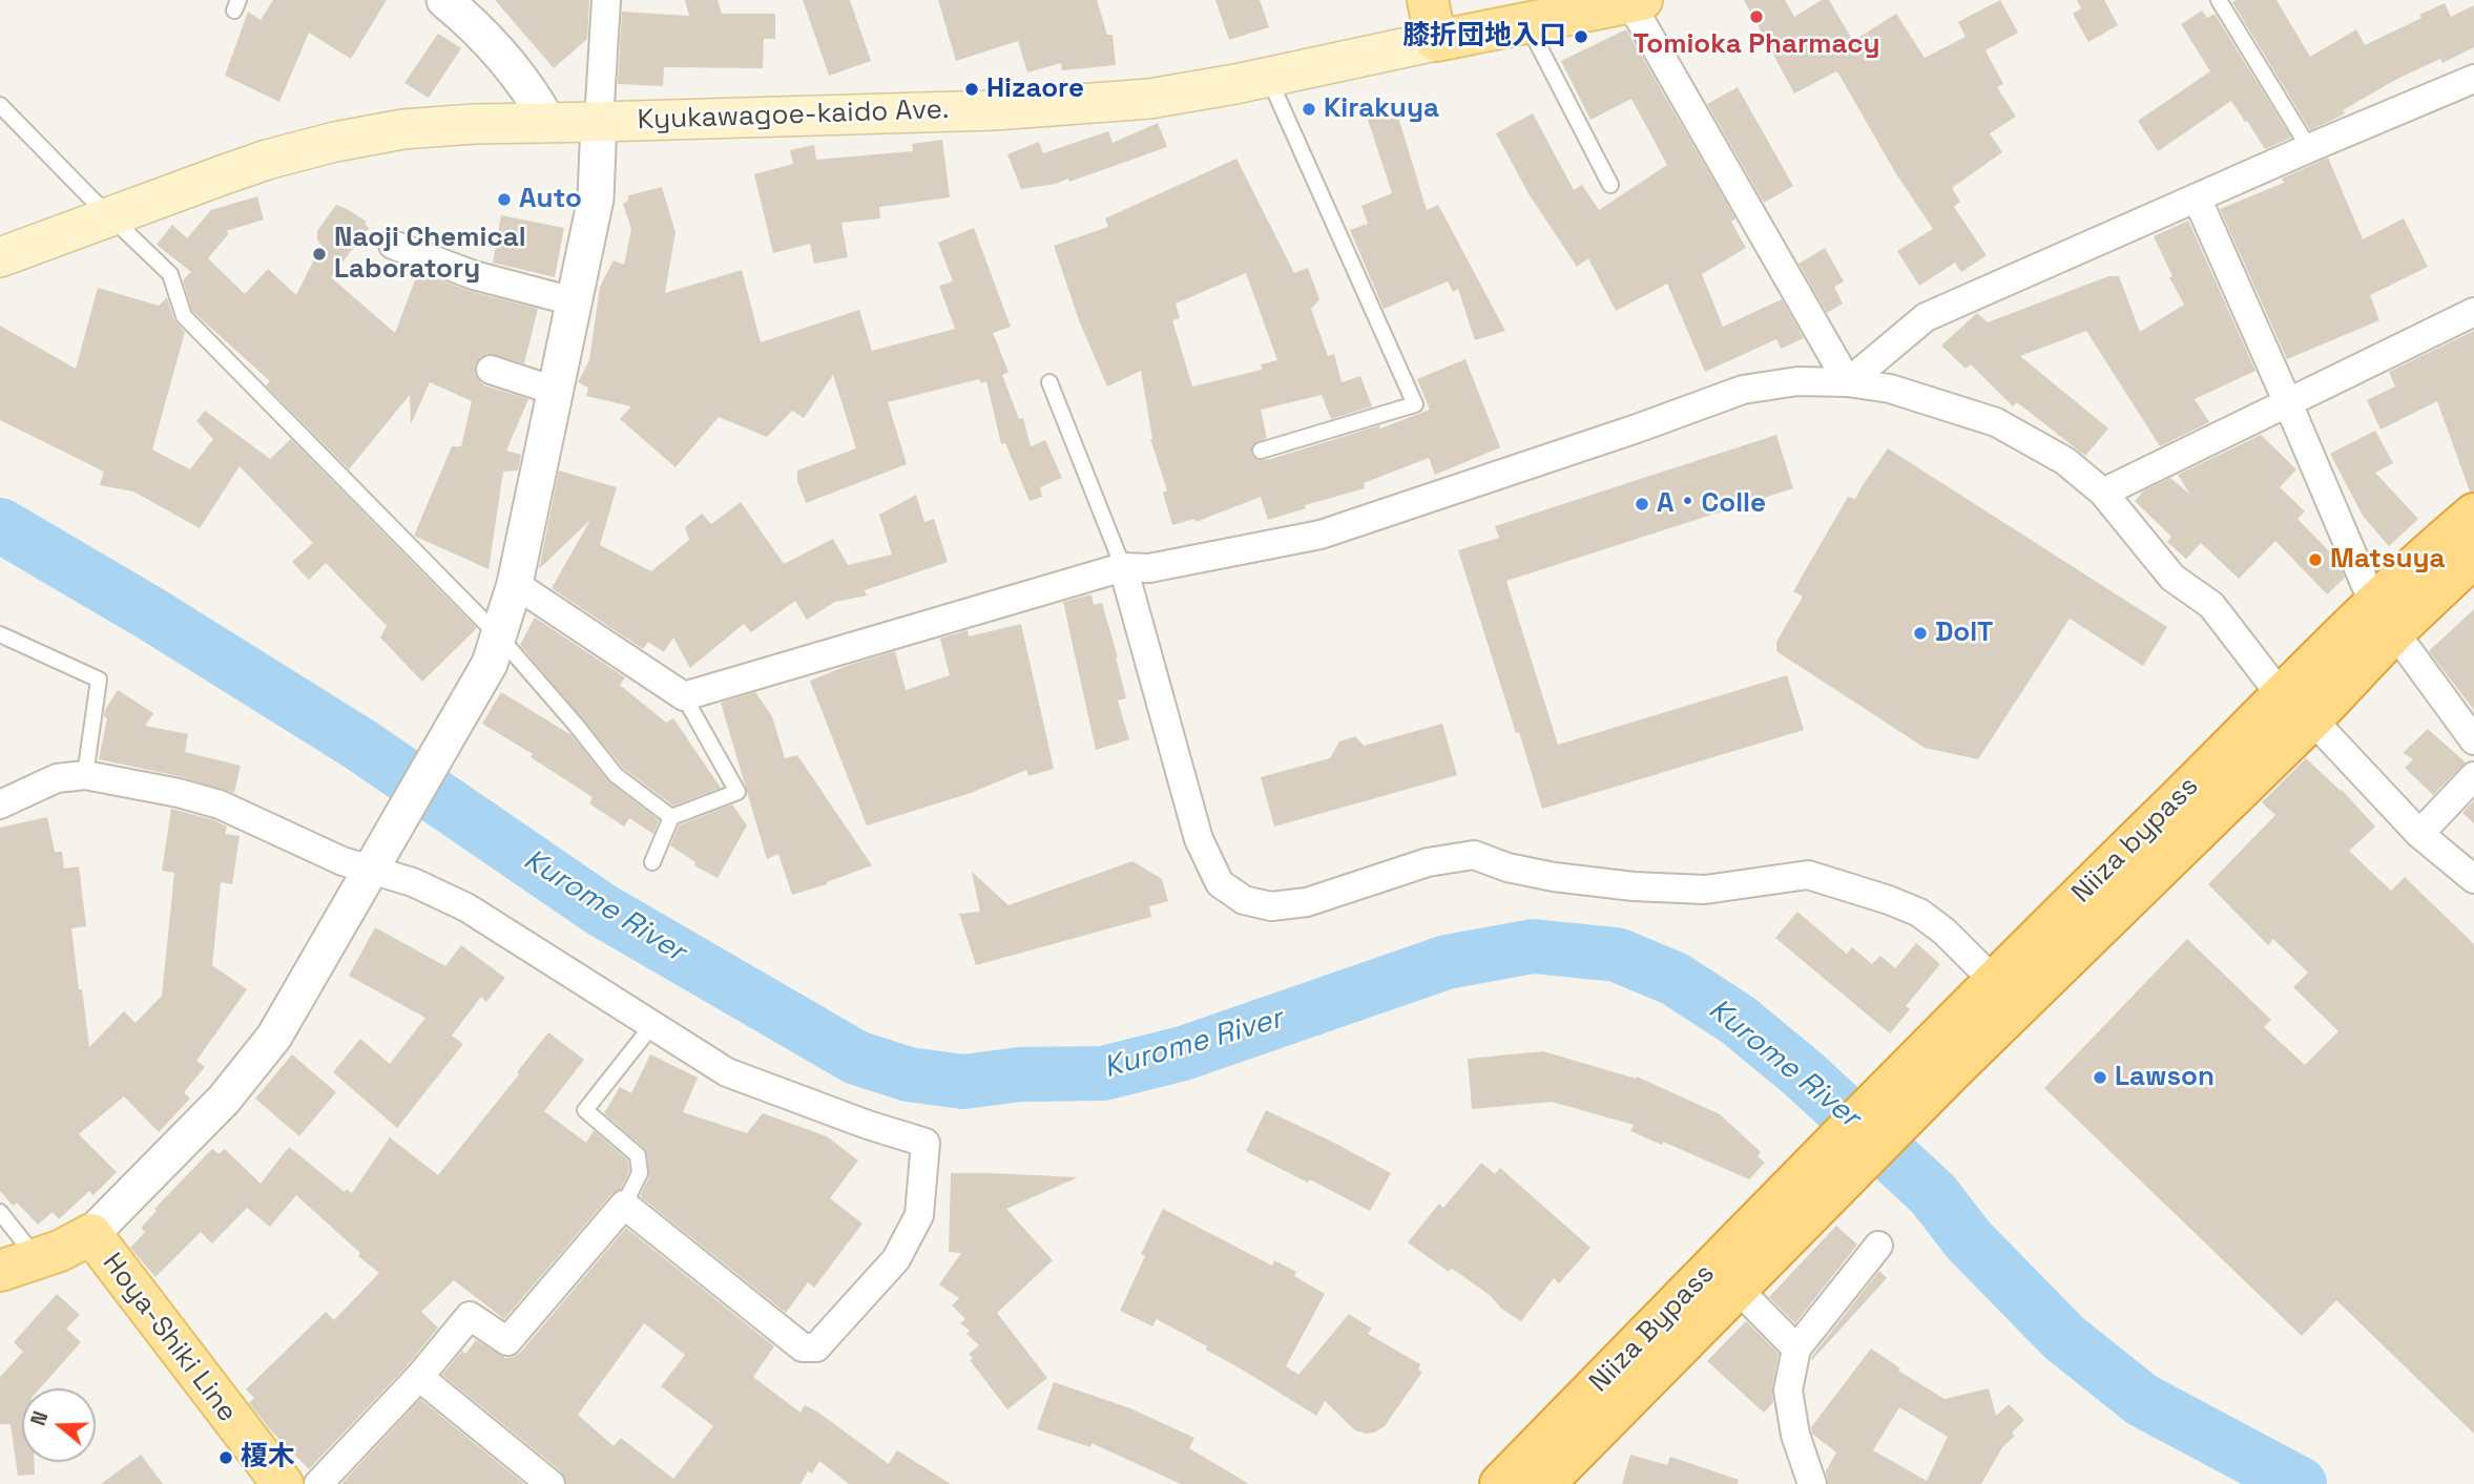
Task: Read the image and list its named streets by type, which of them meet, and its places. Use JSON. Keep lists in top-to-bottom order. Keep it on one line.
{"streets":{"highway":["Niiza bypass","Niiza Bypass"],"main road":["Kyukawagoe-kaido Ave.","Hoya-Shiki Line"]},"crossings":[["Niiza bypass","Niiza Bypass"]],"water":["Kurome River"],"places":["Tomioka Pharmacy","膝折団地入口","Hizaore","Kirakuya","Auto","Naoji Chemical Laboratory","A・Colle","Matsuya","DoIT","Lawson","榎木"],"north":"left"}
